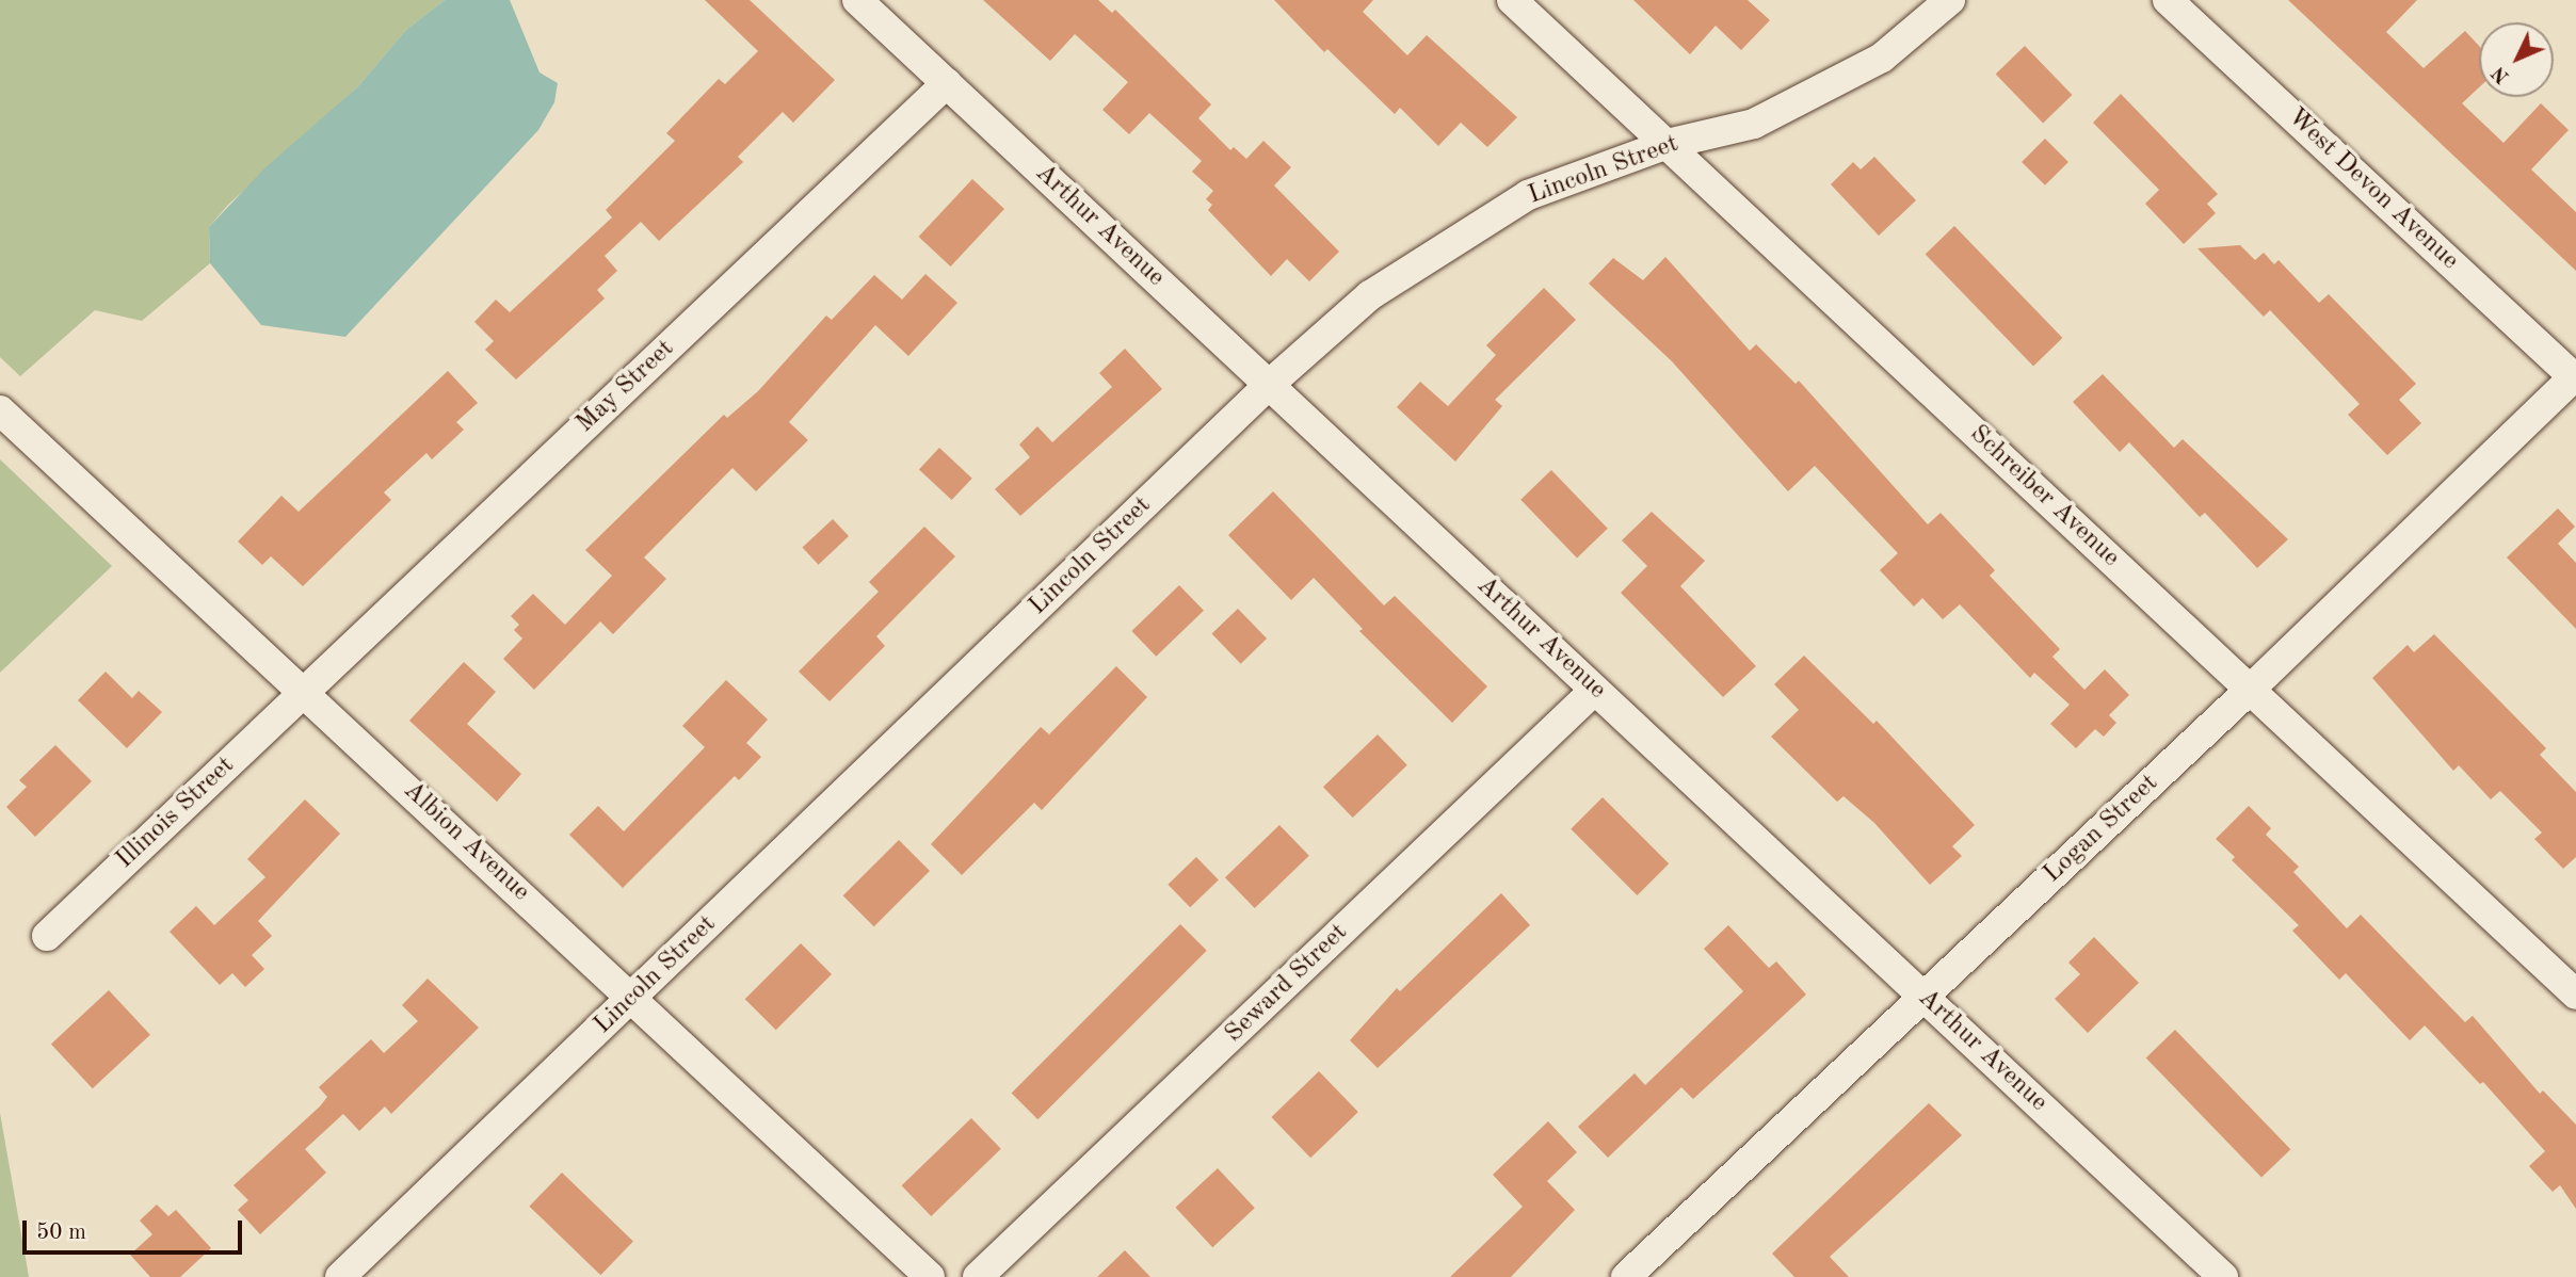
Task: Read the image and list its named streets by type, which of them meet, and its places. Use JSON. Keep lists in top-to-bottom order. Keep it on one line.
{"streets":{"street":["Lincoln Street","West Devon Avenue","Arthur Avenue","May Street","Schreiber Avenue","Illinois Street","Logan Street","Albion Avenue","Seward Street"]},"crossings":[["Lincoln Street","Arthur Avenue"],["Lincoln Street","Schreiber Avenue"],["Lincoln Street","Albion Avenue"],["West Devon Avenue","Logan Street"],["Arthur Avenue","May Street"],["Arthur Avenue","Logan Street"],["Arthur Avenue","Seward Street"],["May Street","Illinois Street"],["May Street","Albion Avenue"],["Schreiber Avenue","Logan Street"],["Illinois Street","Albion Avenue"]],"scale_bar":"50 m","north":"bottom left"}
